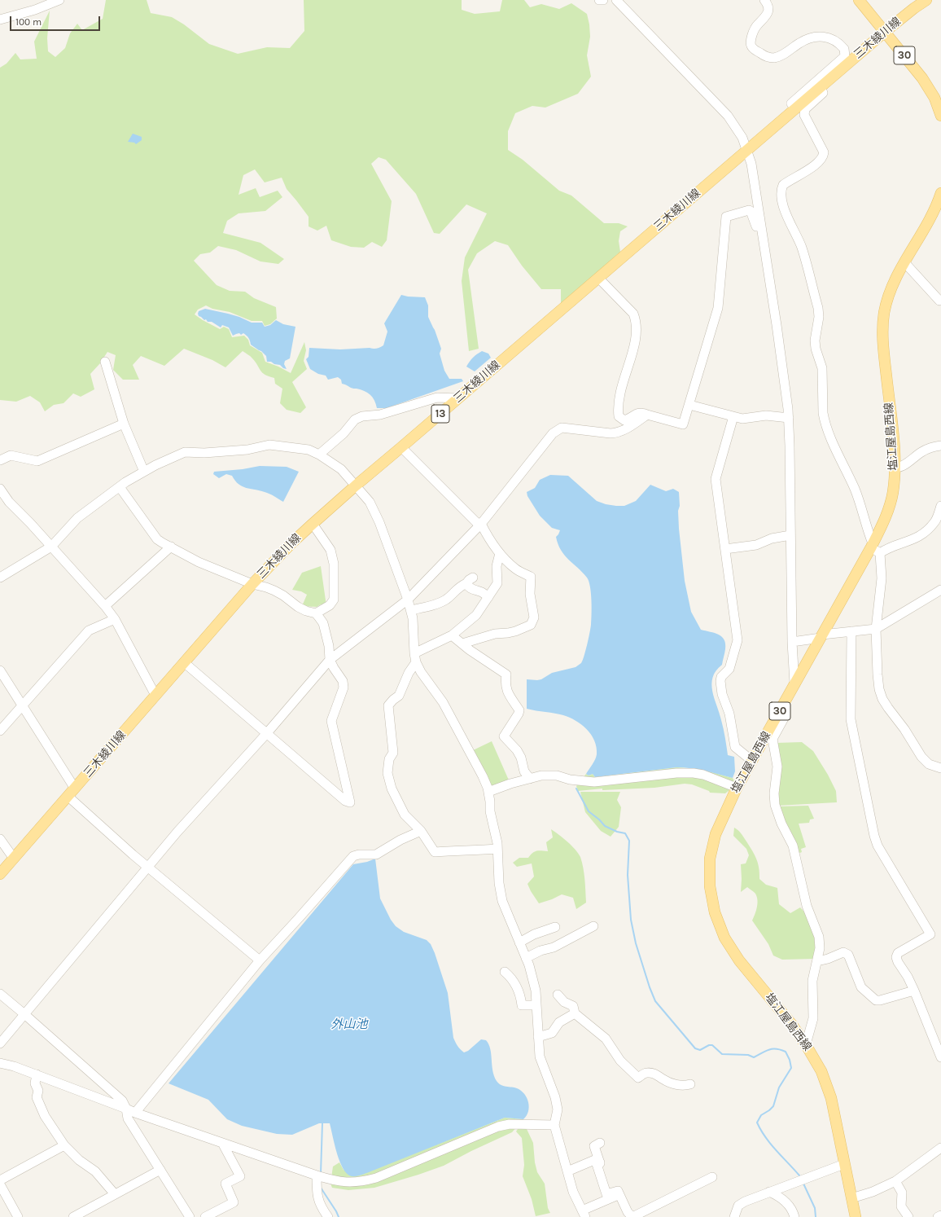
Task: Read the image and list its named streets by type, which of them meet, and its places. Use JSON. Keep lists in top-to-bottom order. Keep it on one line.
{"streets":{"main road":["三木綾川線","30","13","塩江屋島西線"]},"crossings":[["三木綾川線","30"]],"water":["外山池"],"scale_bar":"100 m"}
